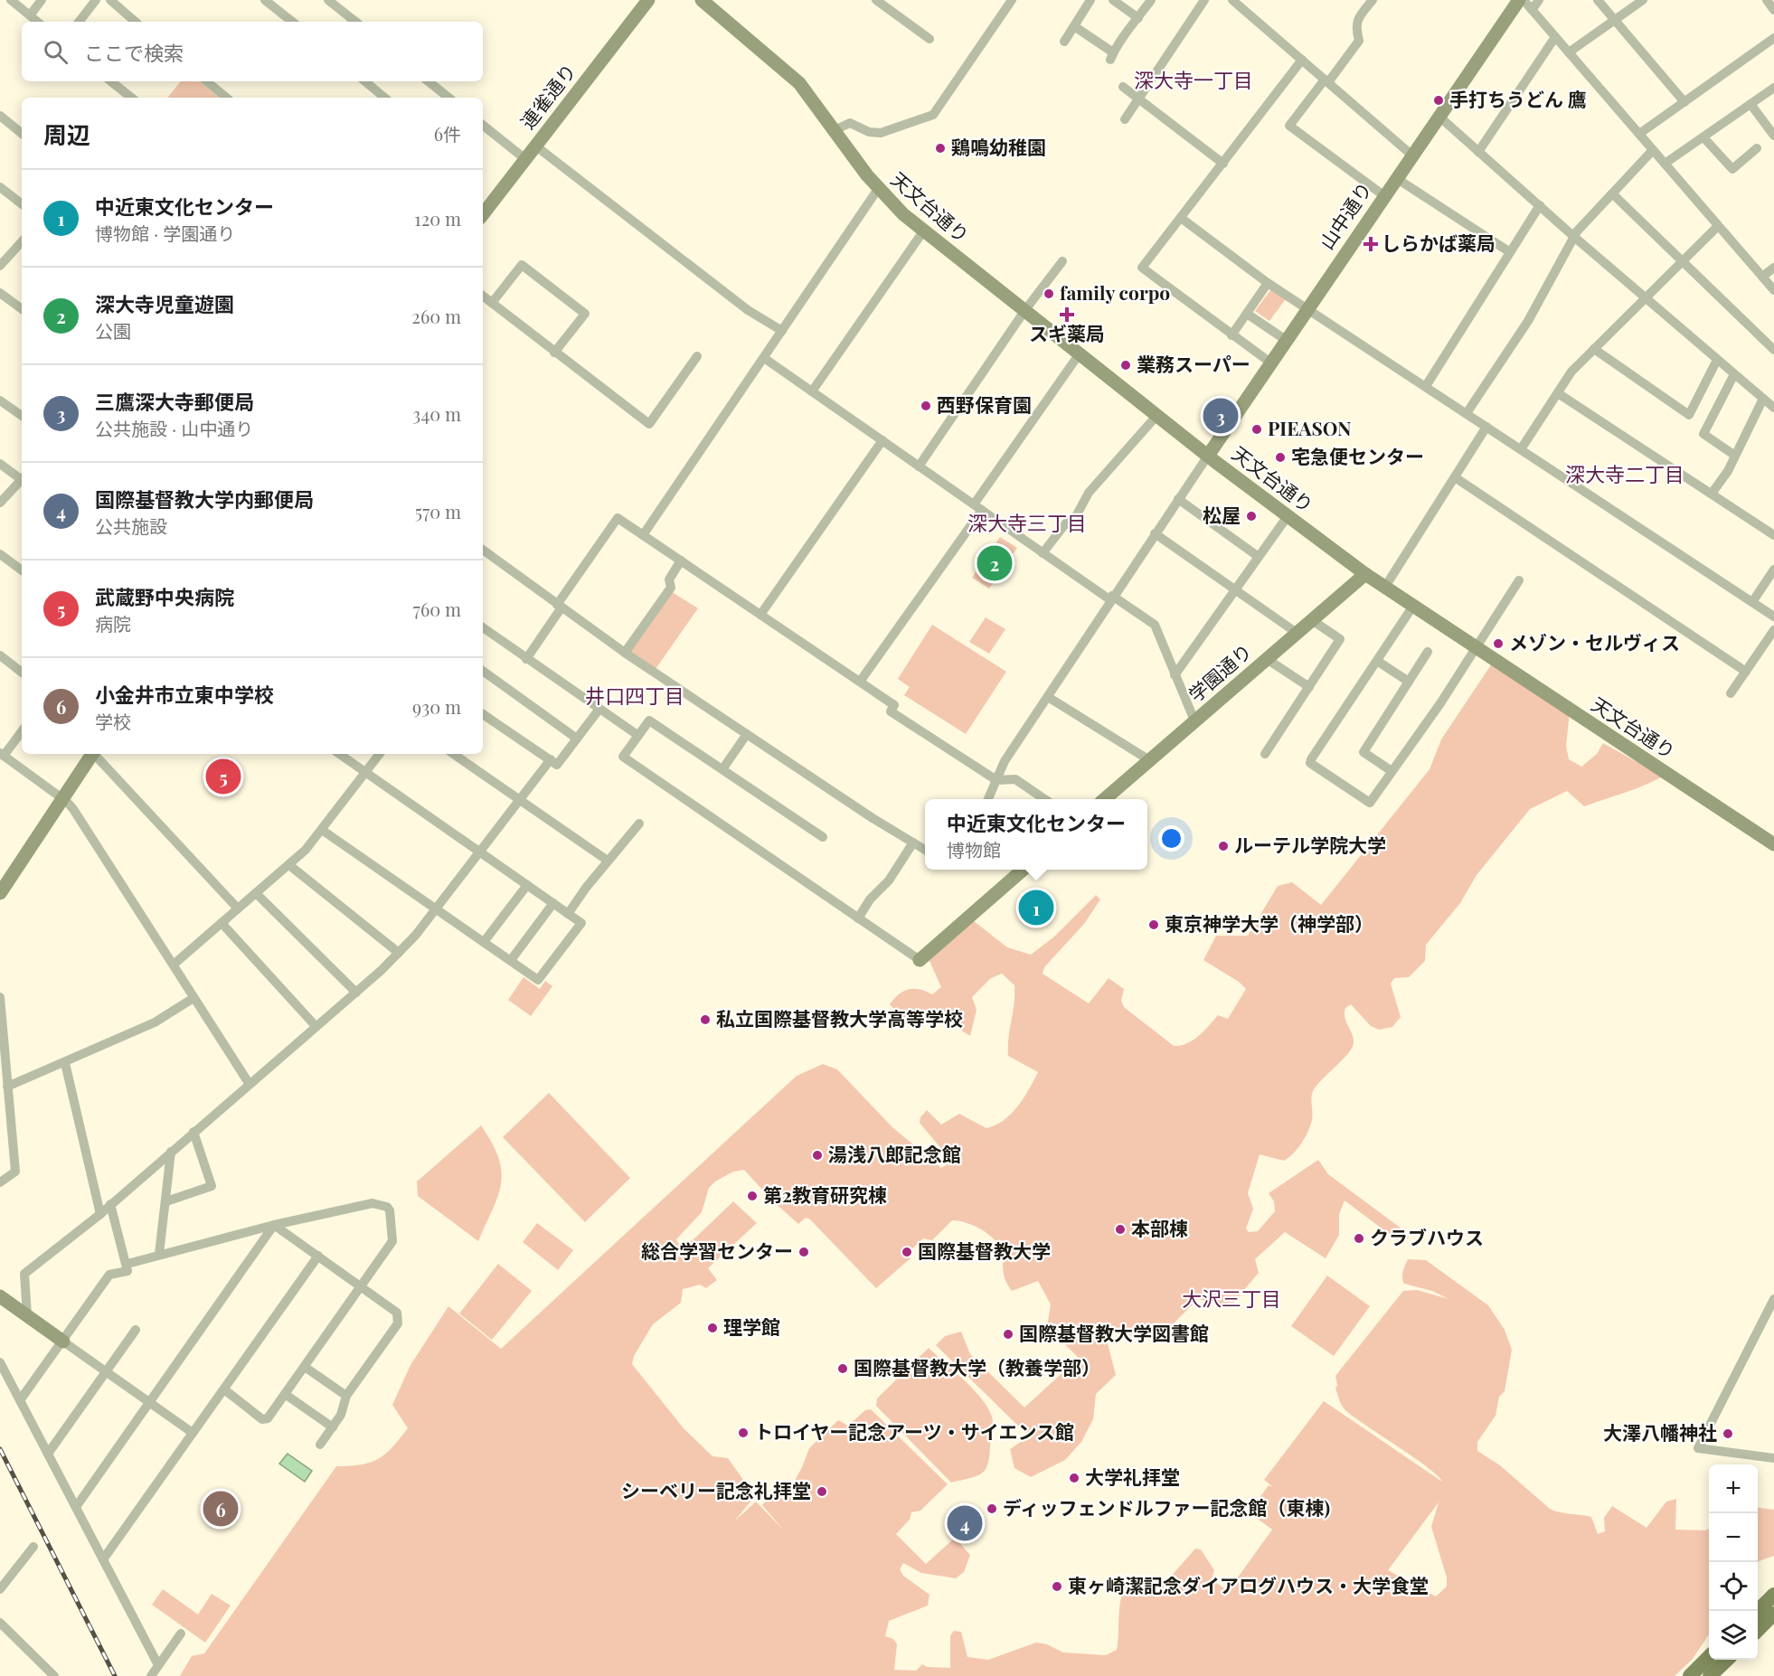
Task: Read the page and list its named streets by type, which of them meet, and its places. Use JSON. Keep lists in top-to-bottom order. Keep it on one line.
{"streets":{"main road":["連雀通り","天文台通り","山中通り","学園通り"]},"crossings":[["天文台通り","山中通り"],["天文台通り","学園通り"]],"districts":["深大寺一丁目","深大寺二丁目","深大寺三丁目","井口四丁目","大沢三丁目"],"places":{"other":["手打ちうどん 鷹","鶏鳴幼稚園","family corpo","業務スーパー","西野保育園","PIEASON","宅急便センター","松屋","メゾン・セルヴィス","ルーテル学院大学","東京神学大学（神学部）","私立国際基督教大学高等学校","湯浅八郎記念館","第2教育研究棟","本部棟","クラブハウス","総合学習センター","国際基督教大学","理学館","国際基督教大学図書館","国際基督教大学（教養学部）","トロイヤー記念アーツ・サイエンス館","大澤八幡神社","大学礼拝堂","シーベリー記念礼拝堂","ディッフェンドルファー記念館（東棟)","東ヶ崎潔記念ダイアログハウス・大学食堂"],"health":["しらかば薬局","スギ薬局"]},"page":{"search":"ここで検索","heading":["周辺","6件"],"list":[{"mark":"1","name":"中近東文化センター","note":"博物館 · 学園通り","value":"120 m"},{"mark":"2","name":"深大寺児童遊園","note":"公園","value":"260 m"},{"mark":"3","name":"三鷹深大寺郵便局","note":"公共施設 · 山中通り","value":"340 m"},{"mark":"4","name":"国際基督教大学内郵便局","note":"公共施設","value":"570 m"},{"mark":"5","name":"武蔵野中央病院","note":"病院","value":"760 m"},{"mark":"6","name":"小金井市立東中学校","note":"学校","value":"930 m"}],"pins":["3","2","5","1","6","4"],"popup":["中近東文化センター","博物館"],"map_buttons":["+","−"]}}
